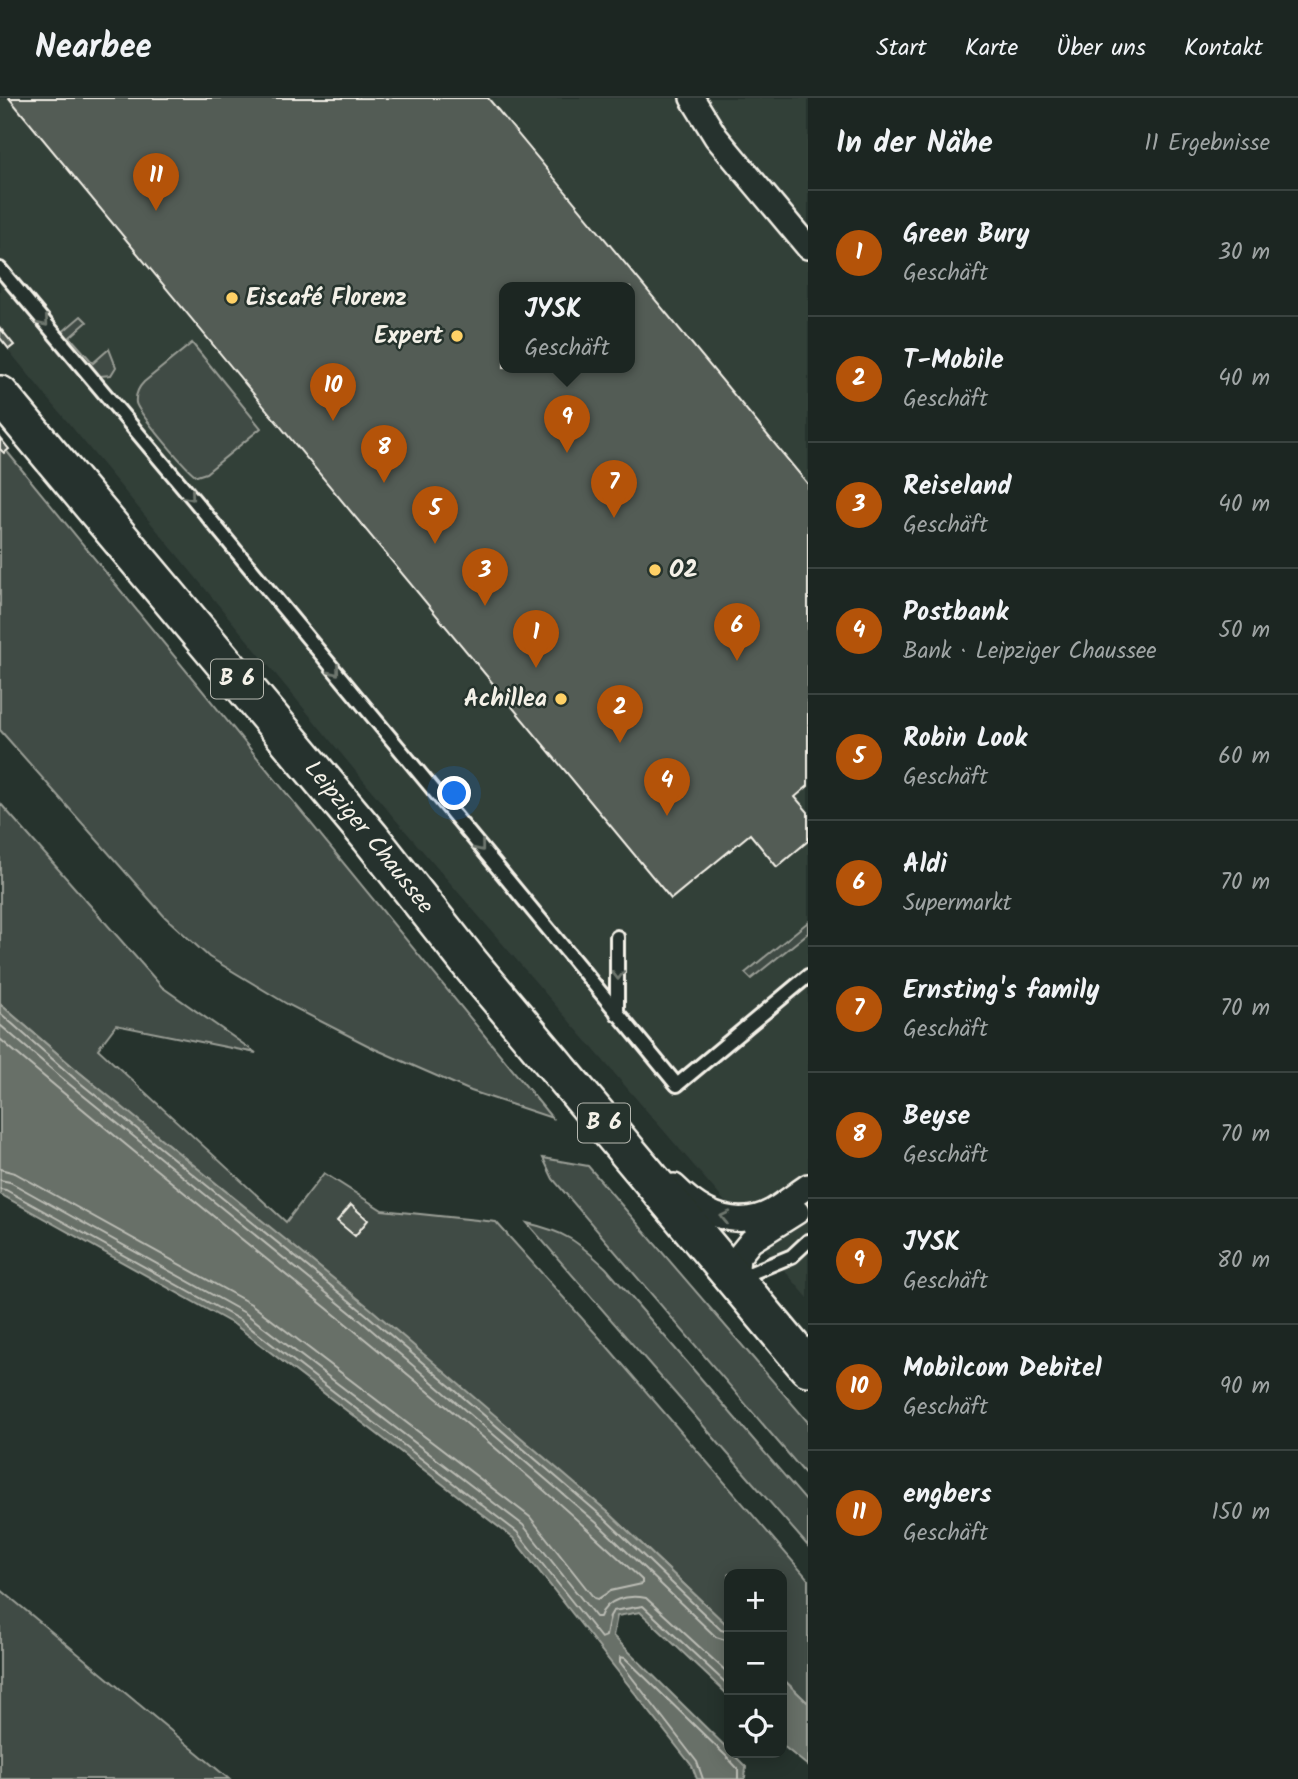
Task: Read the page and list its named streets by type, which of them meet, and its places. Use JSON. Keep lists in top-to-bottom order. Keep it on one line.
{"streets":{"main road":["B 6","Leipziger Chaussee"]},"crossings":[["B 6","Leipziger Chaussee"]],"places":["Eiscafé Florenz","Expert","O2","Achillea"],"page":{"header":"Nearbee","nav":["Start","Karte","Über uns","Kontakt"],"heading":["In der Nähe","11 Ergebnisse"],"pins":["11","10","9","8","7","5","3","6","1","2","4"],"list":[{"mark":"1","name":"Green Bury","note":"Geschäft","value":"30 m"},{"mark":"2","name":"T-Mobile","note":"Geschäft","value":"40 m"},{"mark":"3","name":"Reiseland","note":"Geschäft","value":"40 m"},{"mark":"4","name":"Postbank","note":"Bank · Leipziger Chaussee","value":"50 m"},{"mark":"5","name":"Robin Look","note":"Geschäft","value":"60 m"},{"mark":"6","name":"Aldi","note":"Supermarkt","value":"70 m"},{"mark":"7","name":"Ernsting's family","note":"Geschäft","value":"70 m"},{"mark":"8","name":"Beyse","note":"Geschäft","value":"70 m"},{"mark":"9","name":"JYSK","note":"Geschäft","value":"80 m"},{"mark":"10","name":"Mobilcom Debitel","note":"Geschäft","value":"90 m"},{"mark":"11","name":"engbers","note":"Geschäft","value":"150 m"}],"popup":["JYSK","Geschäft"],"map_buttons":["+","−"]}}
